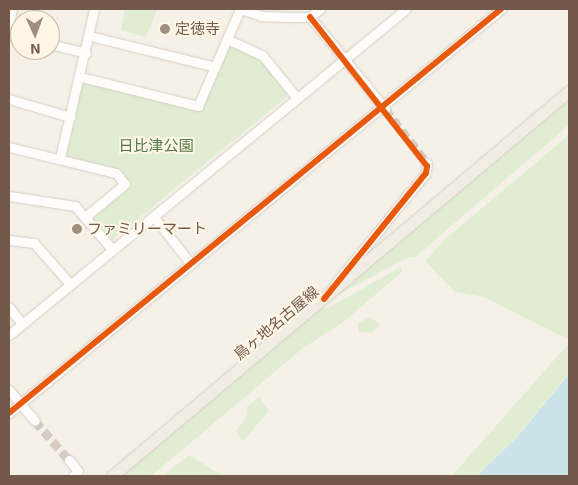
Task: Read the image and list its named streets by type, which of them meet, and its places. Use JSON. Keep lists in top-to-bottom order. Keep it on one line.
{"streets":{"main road":["鳥ヶ地名古屋線"]},"parks":["日比津公園"],"places":["定徳寺","ファミリーマート"],"north":"bottom"}
